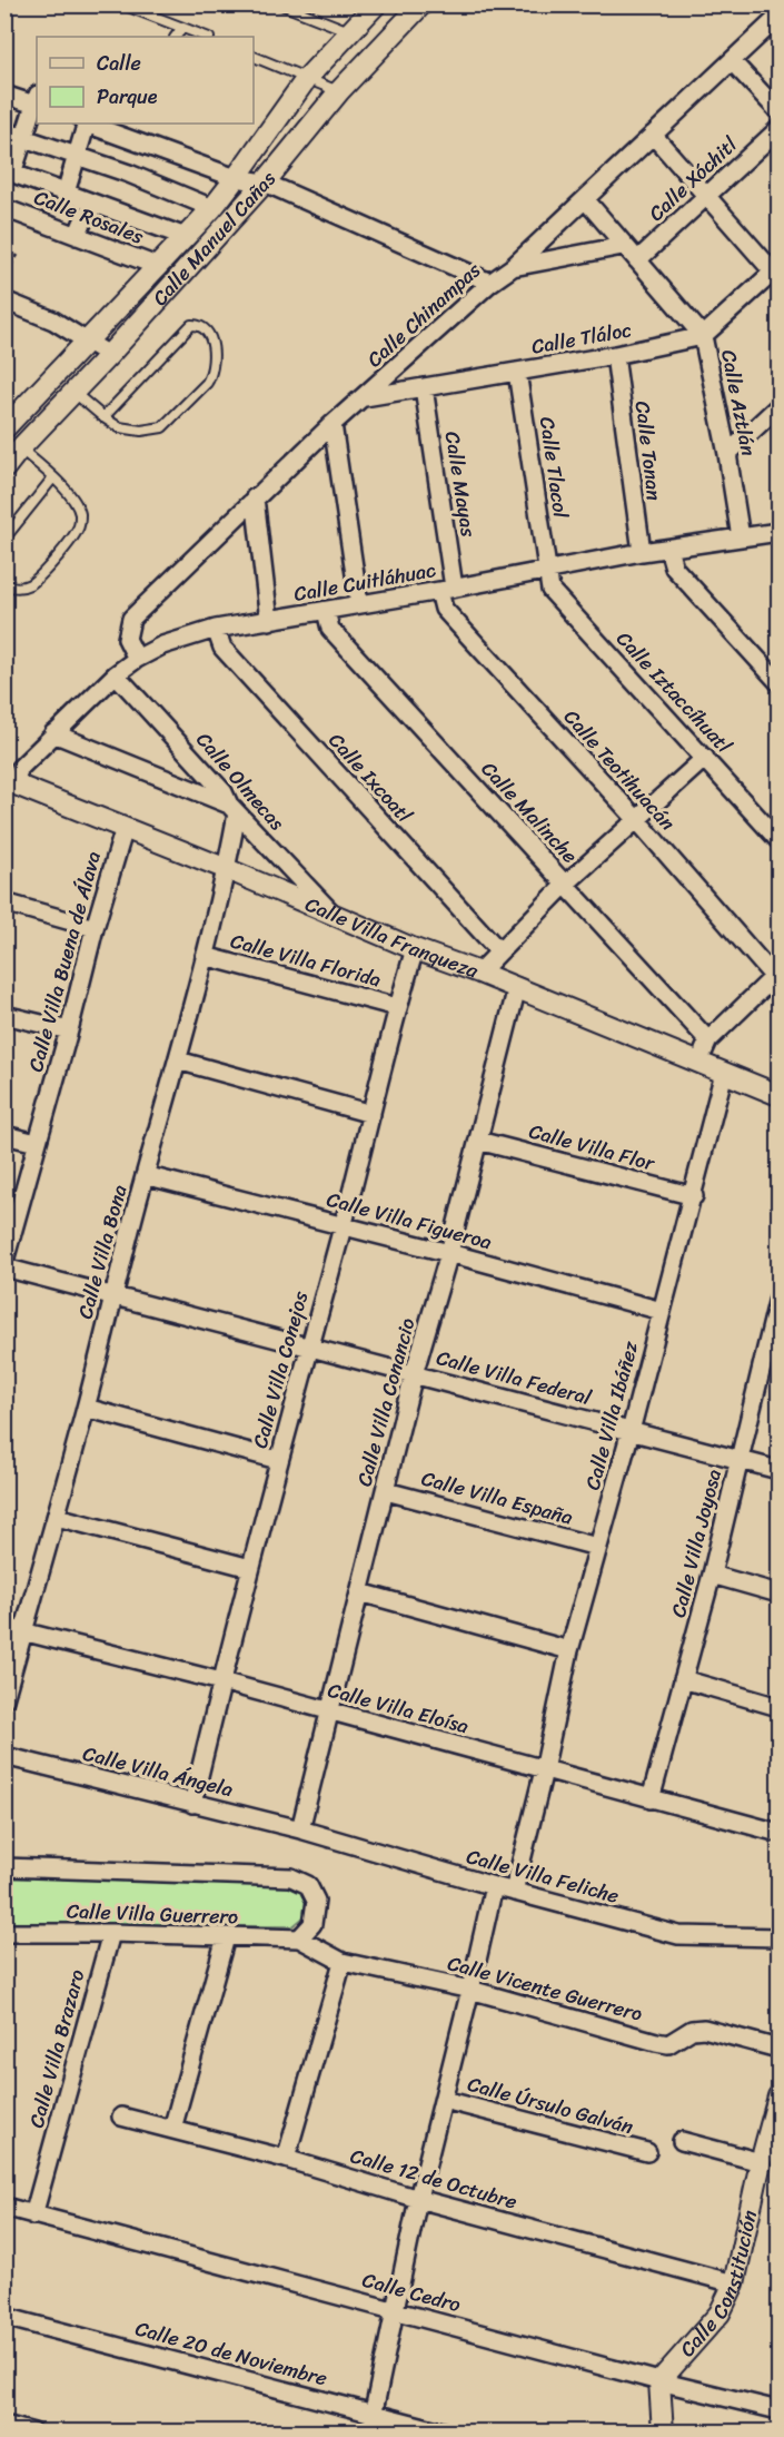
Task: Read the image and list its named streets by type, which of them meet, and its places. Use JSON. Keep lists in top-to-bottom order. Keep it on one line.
{"streets":{"street":["Calle Xóchitl","Calle Rosales","Calle Manuel Cañas","Calle Chinampas","Calle Tláloc","Calle Aztlán","Calle Tonan","Calle Tlacol","Calle Mayas","Calle Cuitláhuac","Calle Iztaccíhuatl","Calle Teotihuacán","Calle Ixcoatl","Calle Olmecas","Calle Malinche","Calle Villa Franqueza","Calle Villa Florida","Calle Villa Buena de Álava","Calle Villa Flor","Calle Villa Figueroa","Calle Villa Bona","Calle Villa Conejos","Calle Villa Federal","Calle Villa Conancio","Calle Villa Ibáñez","Calle Villa España","Calle Villa Joyosa","Calle Villa Eloísa","Calle Villa Ángela","Calle Villa Feliche","Calle Villa Guerrero","Calle Vicente Guerrero","Calle Villa Brazaro","Calle Úrsulo Galván","Calle 12 de Octubre","Calle Constitución","Calle Cedro","Calle 20 de Noviembre"]},"crossings":[["Calle Xóchitl","Calle Aztlán"],["Calle Rosales","Calle Manuel Cañas"],["Calle Chinampas","Calle Tláloc"],["Calle Chinampas","Calle Aztlán"],["Calle Chinampas","Calle Cuitláhuac"],["Calle Tláloc","Calle Aztlán"],["Calle Tláloc","Calle Tonan"],["Calle Tláloc","Calle Tlacol"],["Calle Tláloc","Calle Mayas"],["Calle Aztlán","Calle Cuitláhuac"],["Calle Tonan","Calle Cuitláhuac"],["Calle Tlacol","Calle Cuitláhuac"],["Calle Tlacol","Calle Iztaccíhuatl"],["Calle Mayas","Calle Cuitláhuac"],["Calle Mayas","Calle Teotihuacán"],["Calle Cuitláhuac","Calle Iztaccíhuatl"],["Calle Cuitláhuac","Calle Teotihuacán"],["Calle Cuitláhuac","Calle Ixcoatl"],["Calle Cuitláhuac","Calle Olmecas"],["Calle Cuitláhuac","Calle Malinche"],["Calle Cuitláhuac","Calle Villa Franqueza"],["Calle Olmecas","Calle Villa Franqueza"],["Calle Olmecas","Calle Villa Bona"],["Calle Villa Franqueza","Calle Villa Buena de Álava"],["Calle Villa Franqueza","Calle Villa Bona"],["Calle Villa Franqueza","Calle Villa Conejos"],["Calle Villa Franqueza","Calle Villa Conancio"],["Calle Villa Franqueza","Calle Villa Ibáñez"],["Calle Villa Florida","Calle Villa Bona"],["Calle Villa Florida","Calle Villa Conejos"],["Calle Villa Flor","Calle Villa Conancio"],["Calle Villa Flor","Calle Villa Ibáñez"],["Calle Villa Figueroa","Calle Villa Bona"],["Calle Villa Figueroa","Calle Villa Conejos"],["Calle Villa Figueroa","Calle Villa Conancio"],["Calle Villa Figueroa","Calle Villa Ibáñez"],["Calle Villa Bona","Calle Villa Federal"],["Calle Villa Bona","Calle Villa Eloísa"],["Calle Villa Conejos","Calle Villa Federal"],["Calle Villa Conejos","Calle Villa Eloísa"],["Calle Villa Conejos","Calle Villa Ángela"],["Calle Villa Federal","Calle Villa Conancio"],["Calle Villa Federal","Calle Villa Ibáñez"],["Calle Villa Federal","Calle Villa Joyosa"],["Calle Villa Conancio","Calle Villa España"],["Calle Villa Conancio","Calle Villa Eloísa"],["Calle Villa Conancio","Calle Villa Ángela"],["Calle Villa Conancio","Calle Villa Feliche"],["Calle Villa Ibáñez","Calle Villa España"],["Calle Villa Ibáñez","Calle Villa Eloísa"],["Calle Villa Joyosa","Calle Villa Eloísa"],["Calle Villa Ángela","Calle Villa Feliche"],["Calle Villa Feliche","Calle Úrsulo Galván"],["Calle Villa Guerrero","Calle Vicente Guerrero"],["Calle Villa Guerrero","Calle Villa Brazaro"],["Calle Vicente Guerrero","Calle Úrsulo Galván"],["Calle Villa Brazaro","Calle Cedro"],["Calle Úrsulo Galván","Calle 12 de Octubre"],["Calle Úrsulo Galván","Calle Cedro"],["Calle Úrsulo Galván","Calle 20 de Noviembre"],["Calle 12 de Octubre","Calle Constitución"],["Calle Constitución","Calle Cedro"]],"legend":["Calle","Parque"]}
